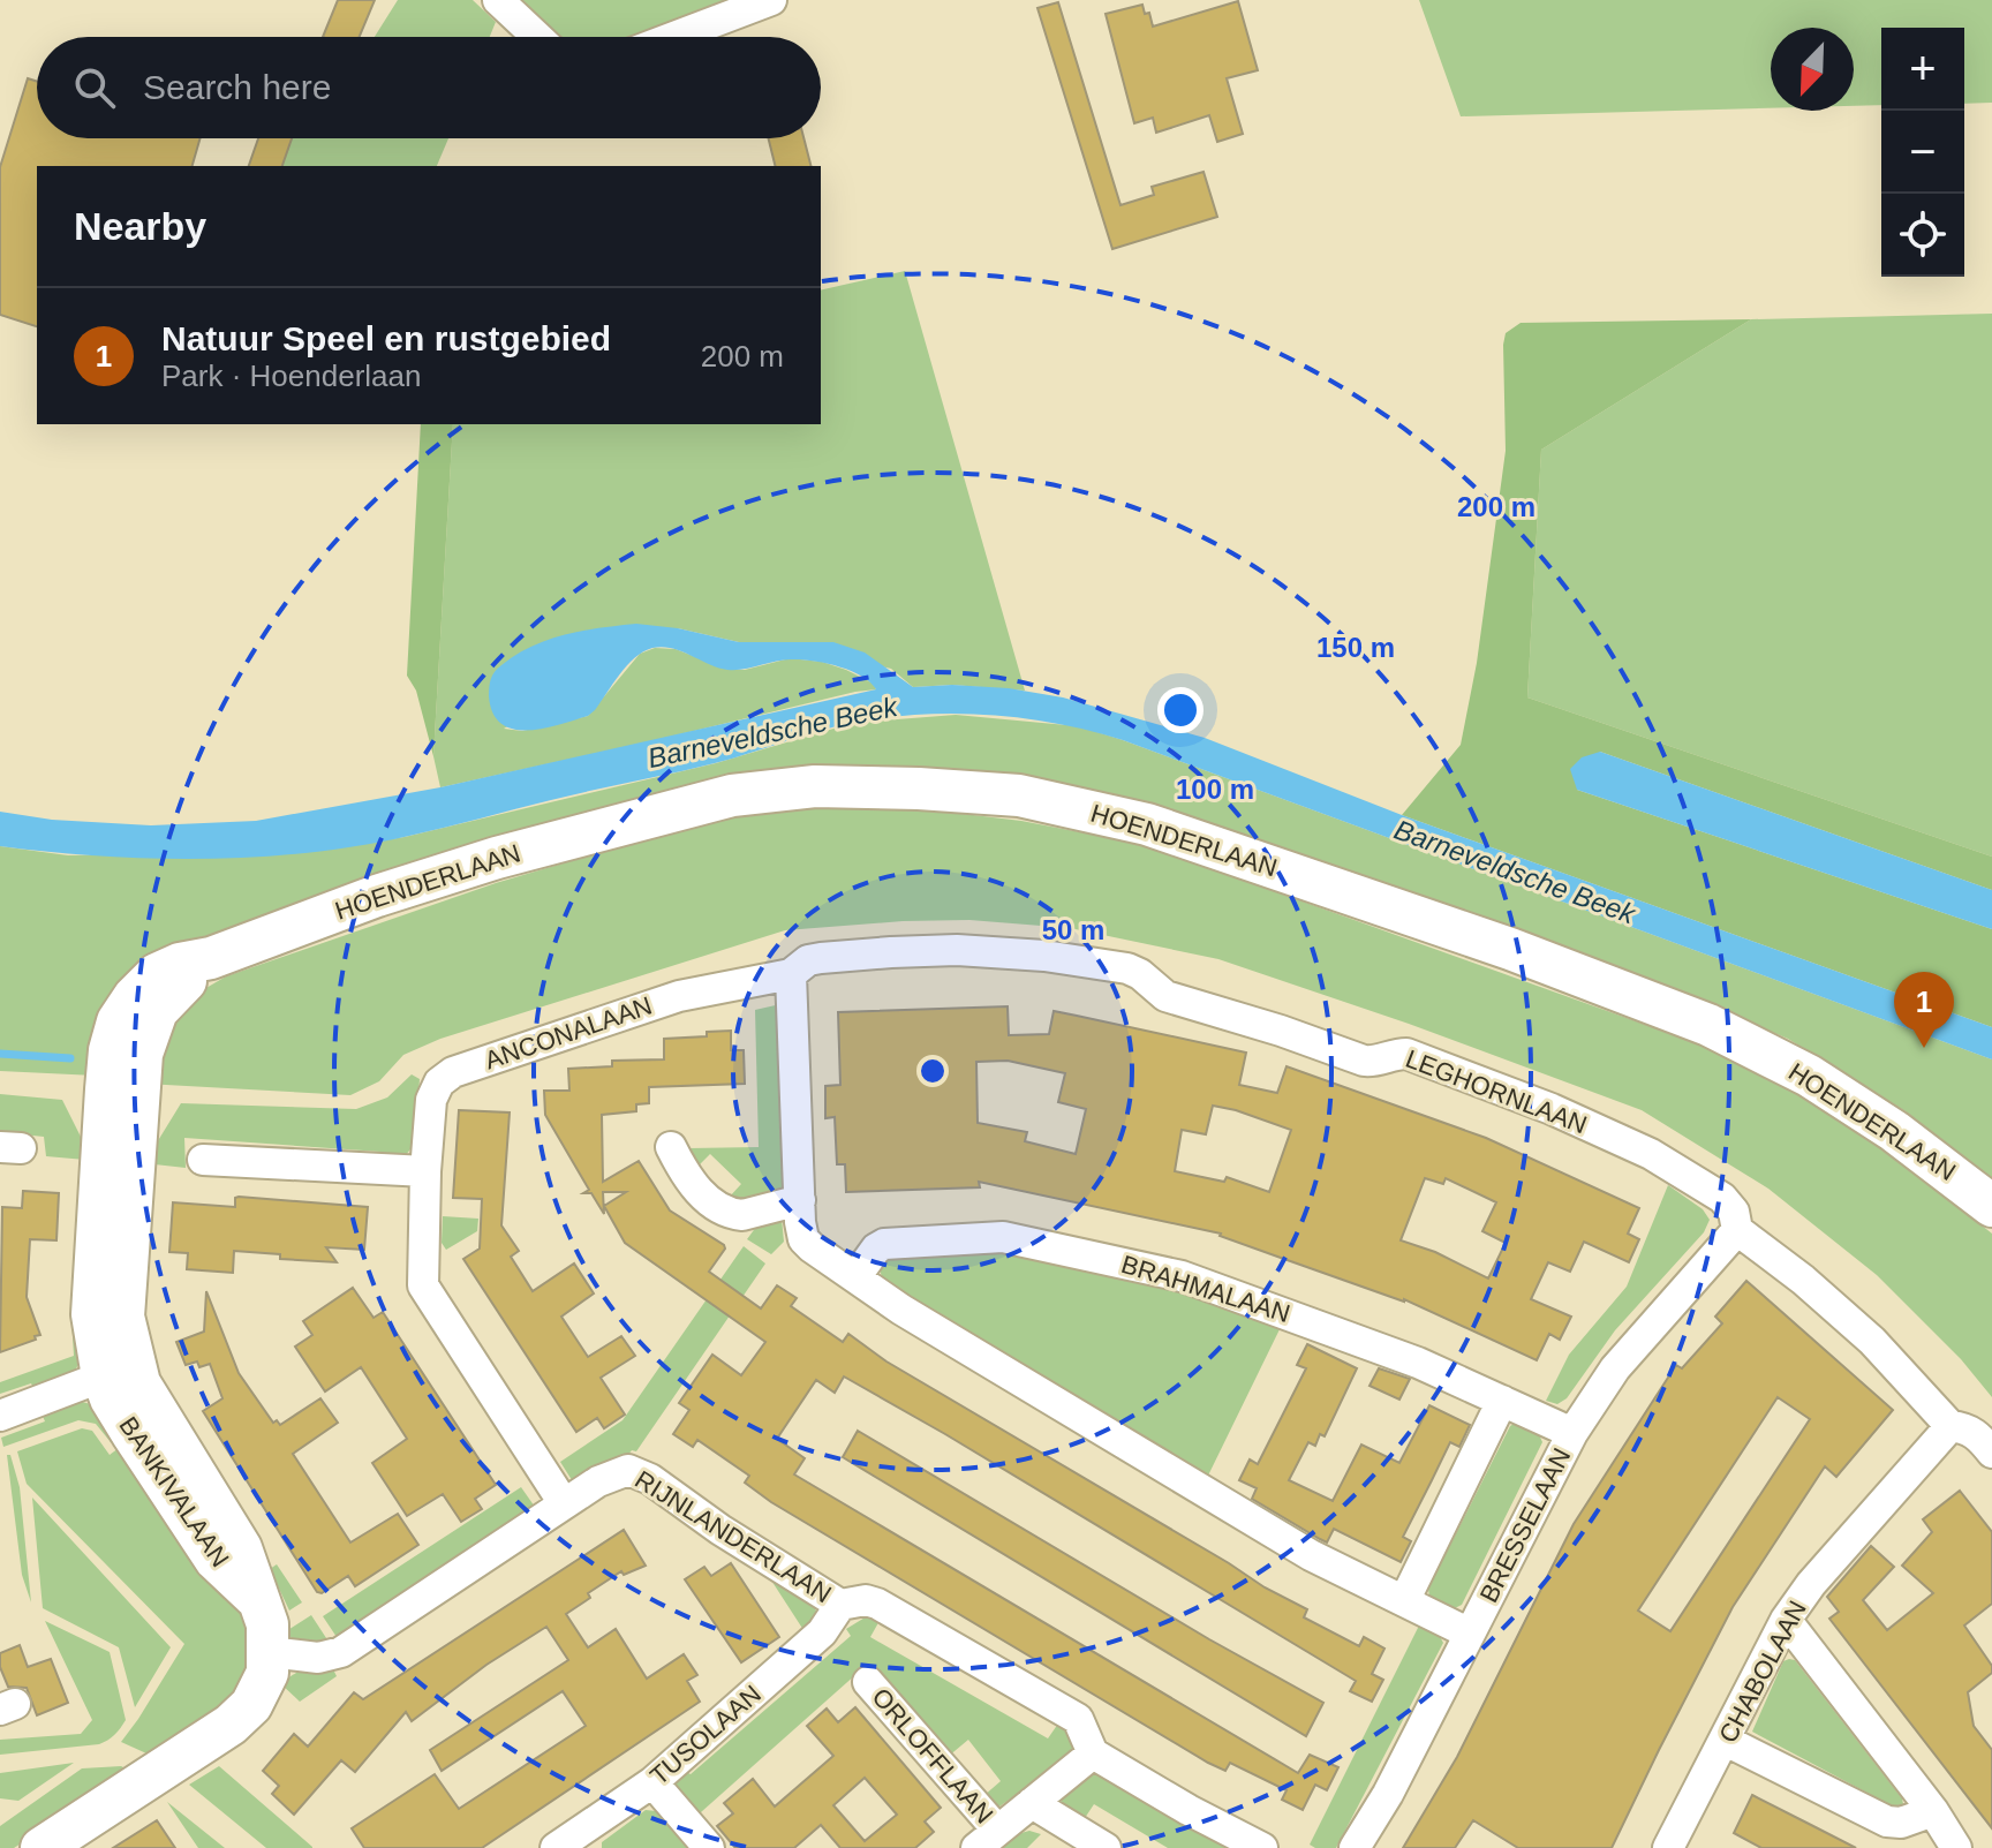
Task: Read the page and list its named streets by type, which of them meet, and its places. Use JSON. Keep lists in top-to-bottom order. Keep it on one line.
{"streets":{"street":["HOENDERLAAN","ANCONALAAN","LEGHORNLAAN","BRAHMALAAN","BANKIVALAAN","BRESSELAAN","RIJNLANDERLAAN","CHABOLAAN","TUSOLAAN","ORLOFFLAAN"]},"crossings":[["HOENDERLAAN","BANKIVALAAN"],["ANCONALAAN","LEGHORNLAAN"],["ANCONALAAN","RIJNLANDERLAAN"],["LEGHORNLAAN","BRESSELAAN"],["LEGHORNLAAN","CHABOLAAN"],["BRAHMALAAN","BRESSELAAN"],["BANKIVALAAN","RIJNLANDERLAAN"],["RIJNLANDERLAAN","TUSOLAAN"],["RIJNLANDERLAAN","ORLOFFLAAN"]],"water":["Barneveldsche Beek"],"north":"bottom left","page":{"map_buttons":["+","−"],"search":"Search here","heading":"Nearby","list":[{"mark":"1","name":"Natuur Speel en rustgebied","note":"Park · Hoenderlaan","value":"200 m"}],"pins":"1"},"rings":["200 m","150 m","100 m","50 m"]}
